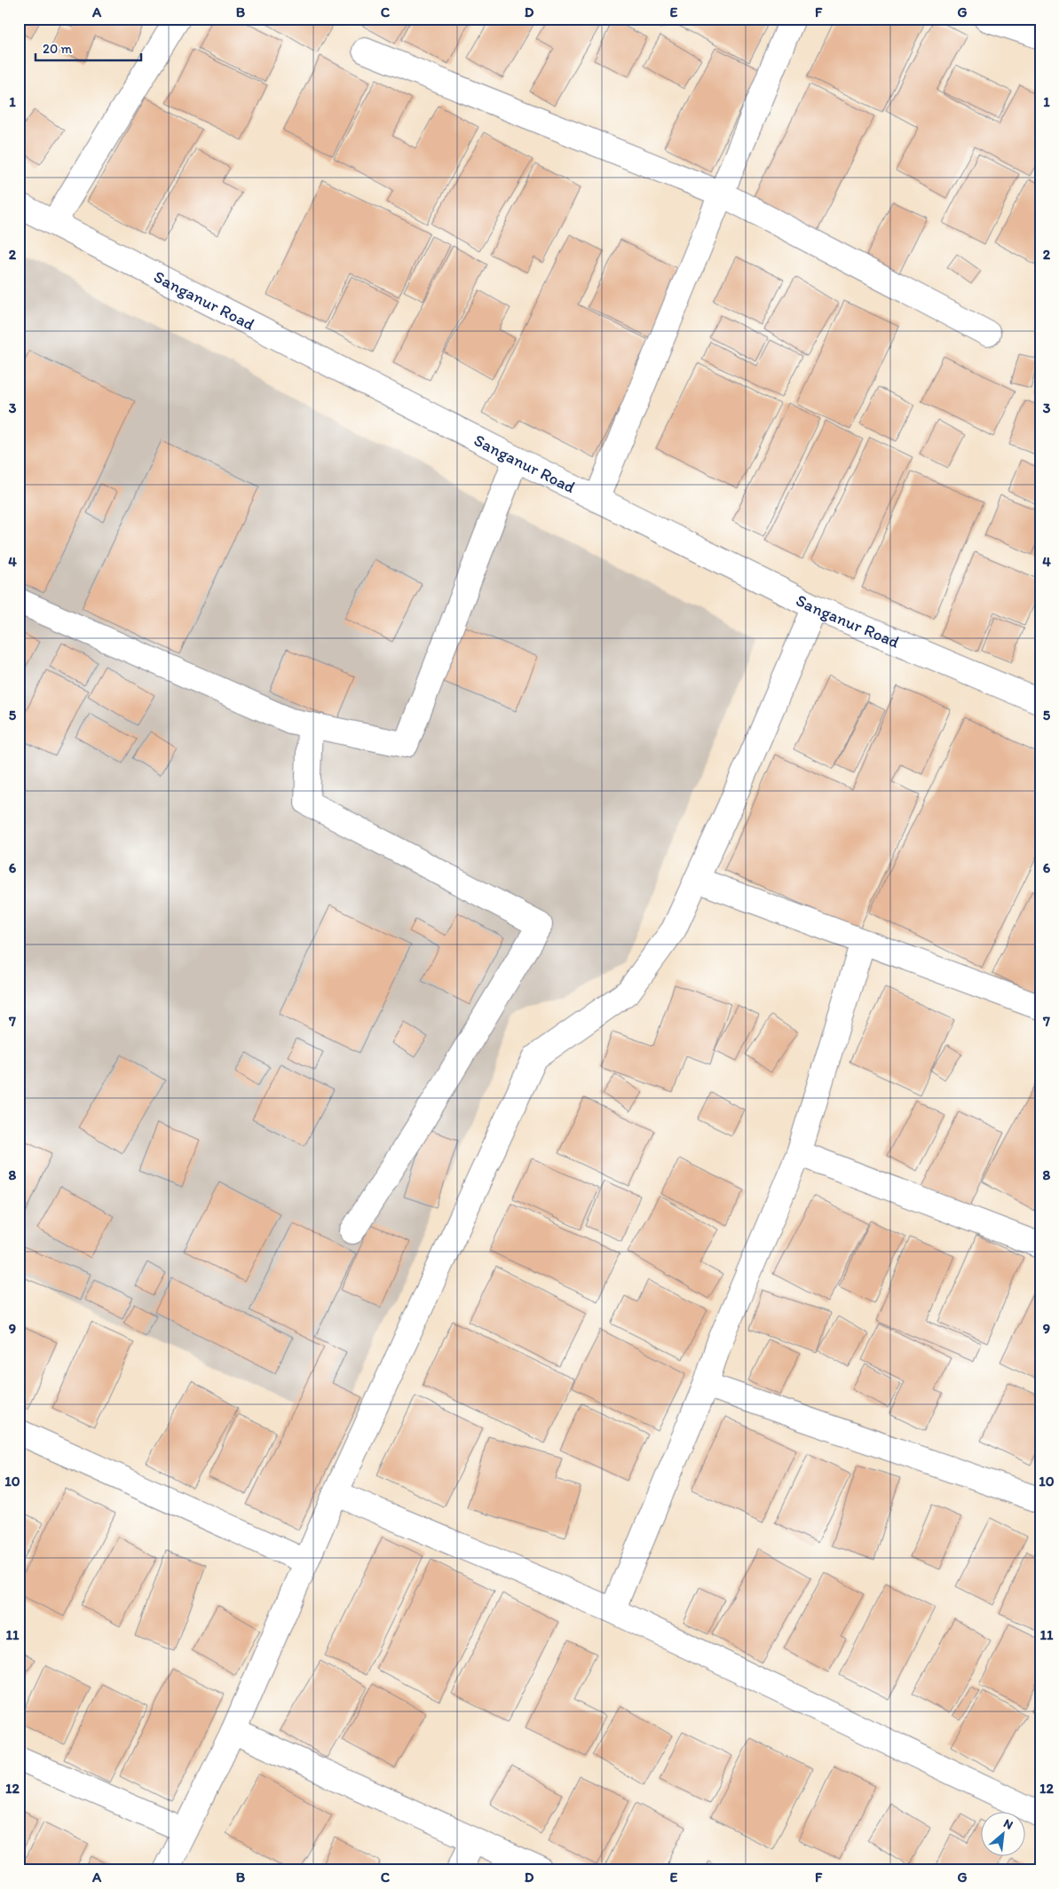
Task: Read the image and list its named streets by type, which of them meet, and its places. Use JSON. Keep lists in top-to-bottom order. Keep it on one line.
{"streets":{"street":["Sanganur Road"]},"scale_bar":"20 m","north":"top right","grid":{"columns":["A","B","C","D","E","F","G"],"rows":["1","2","3","4","5","6","7","8","9","10","11","12"]}}
